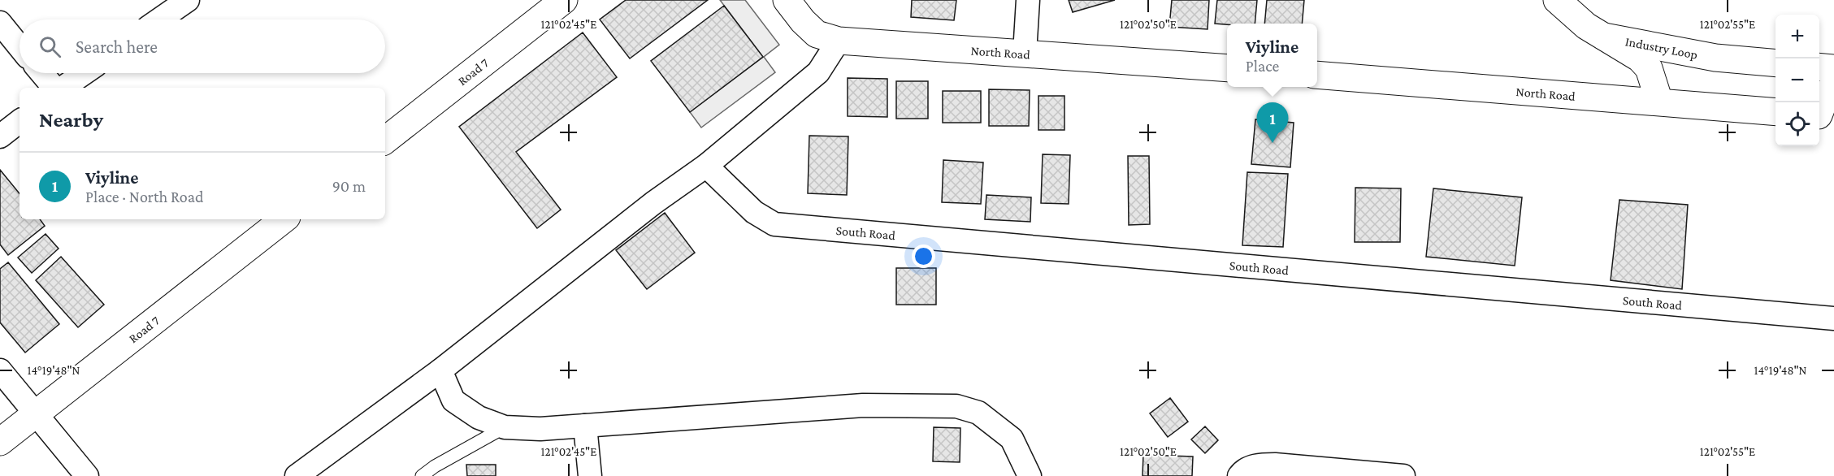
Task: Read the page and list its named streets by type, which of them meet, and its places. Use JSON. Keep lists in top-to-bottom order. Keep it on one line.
{"streets":{"street":["Industry Loop","North Road","Road 7","South Road"]},"page":{"map_buttons":["+","−"],"search":"Search here","popup":["Viyline","Place"],"heading":"Nearby","pins":"1","list":[{"mark":"1","name":"Viyline","note":"Place · North Road","value":"90 m"}]},"coordinates":["121°02'45\"E","121°02'50\"E","121°02'55\"E","14°19'48\"N"]}
